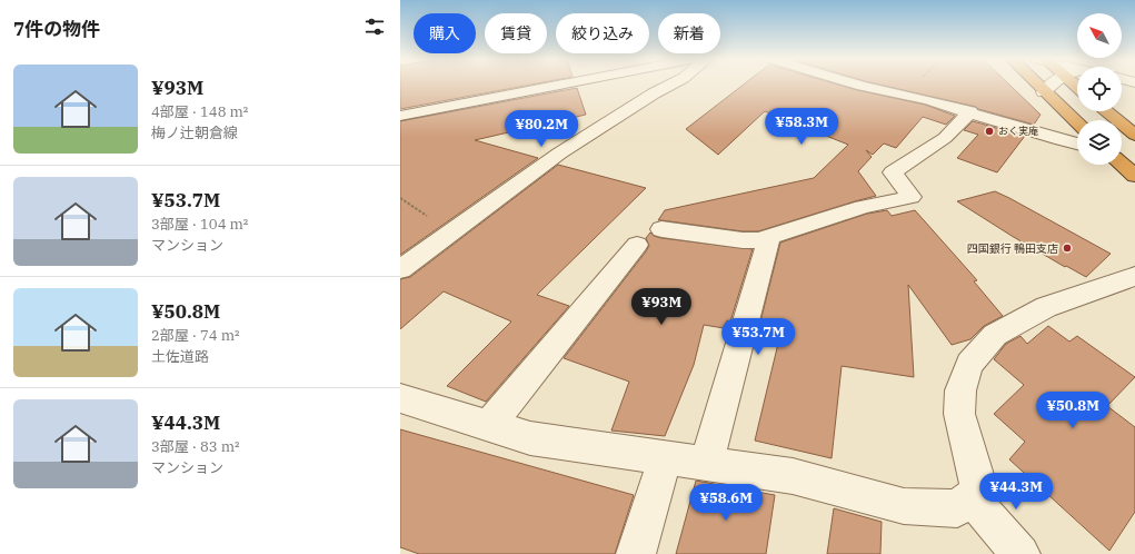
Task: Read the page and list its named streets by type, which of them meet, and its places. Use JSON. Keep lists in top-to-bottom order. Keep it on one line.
{"places":["おく実庵","四国銀行 鴨田支店"],"north":"top left","page":{"heading":"7件の物件","chip":["購入","賃貸","絞り込み","新着"],"list":[{"name":"¥93M","note":"4部屋 · 148 m² · 梅ノ辻朝倉線"},{"name":"¥53.7M","note":"3部屋 · 104 m² · マンション"},{"name":"¥50.8M","note":"2部屋 · 74 m² · 土佐道路"},{"name":"¥44.3M","note":"3部屋 · 83 m² · マンション"}],"price":["¥58.3M","¥80.2M","¥93M","¥53.7M","¥50.8M","¥44.3M","¥58.6M"]}}
